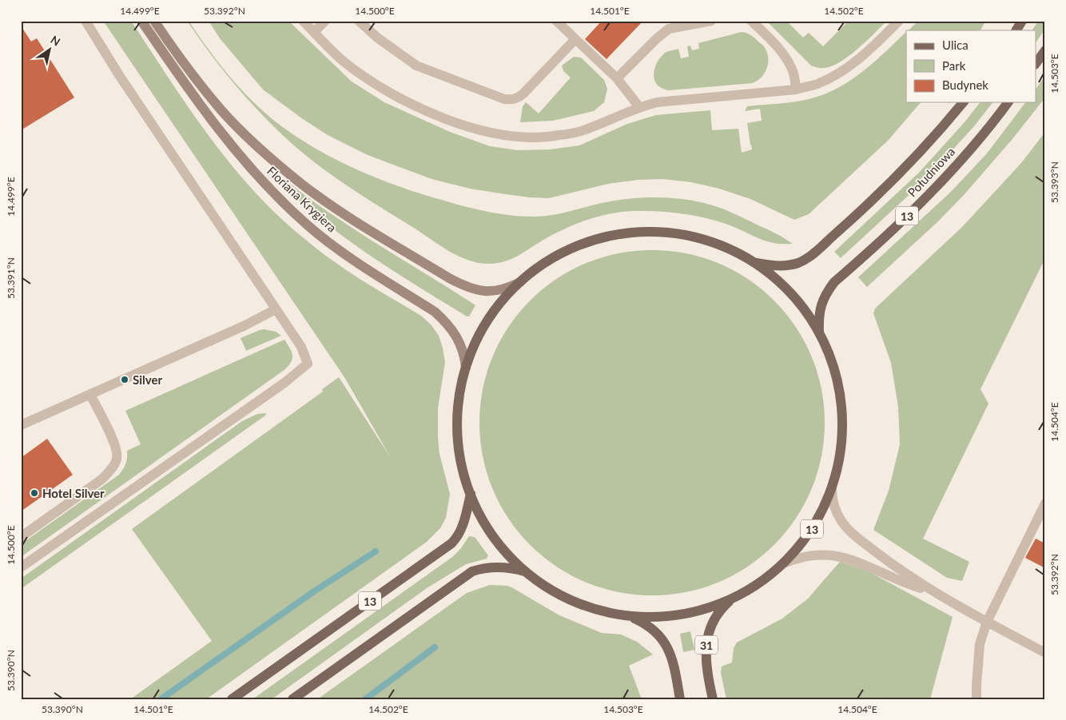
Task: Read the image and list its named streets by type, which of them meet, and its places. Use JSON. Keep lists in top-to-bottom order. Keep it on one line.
{"streets":{"main road":["Południowa","13","31"],"street":["Floriana Krygiera"]},"crossings":[["Południowa","13"],["Floriana Krygiera","13"],["13","31"]],"places":["Silver","Hotel Silver"],"legend":["Ulica","Park","Budynek"],"north":"top right","coordinates":["14.499°E","53.392°N","14.500°E","14.501°E","14.502°E","14.503°E","53.393°N","53.391°N","14.504°E","53.390°N"]}
